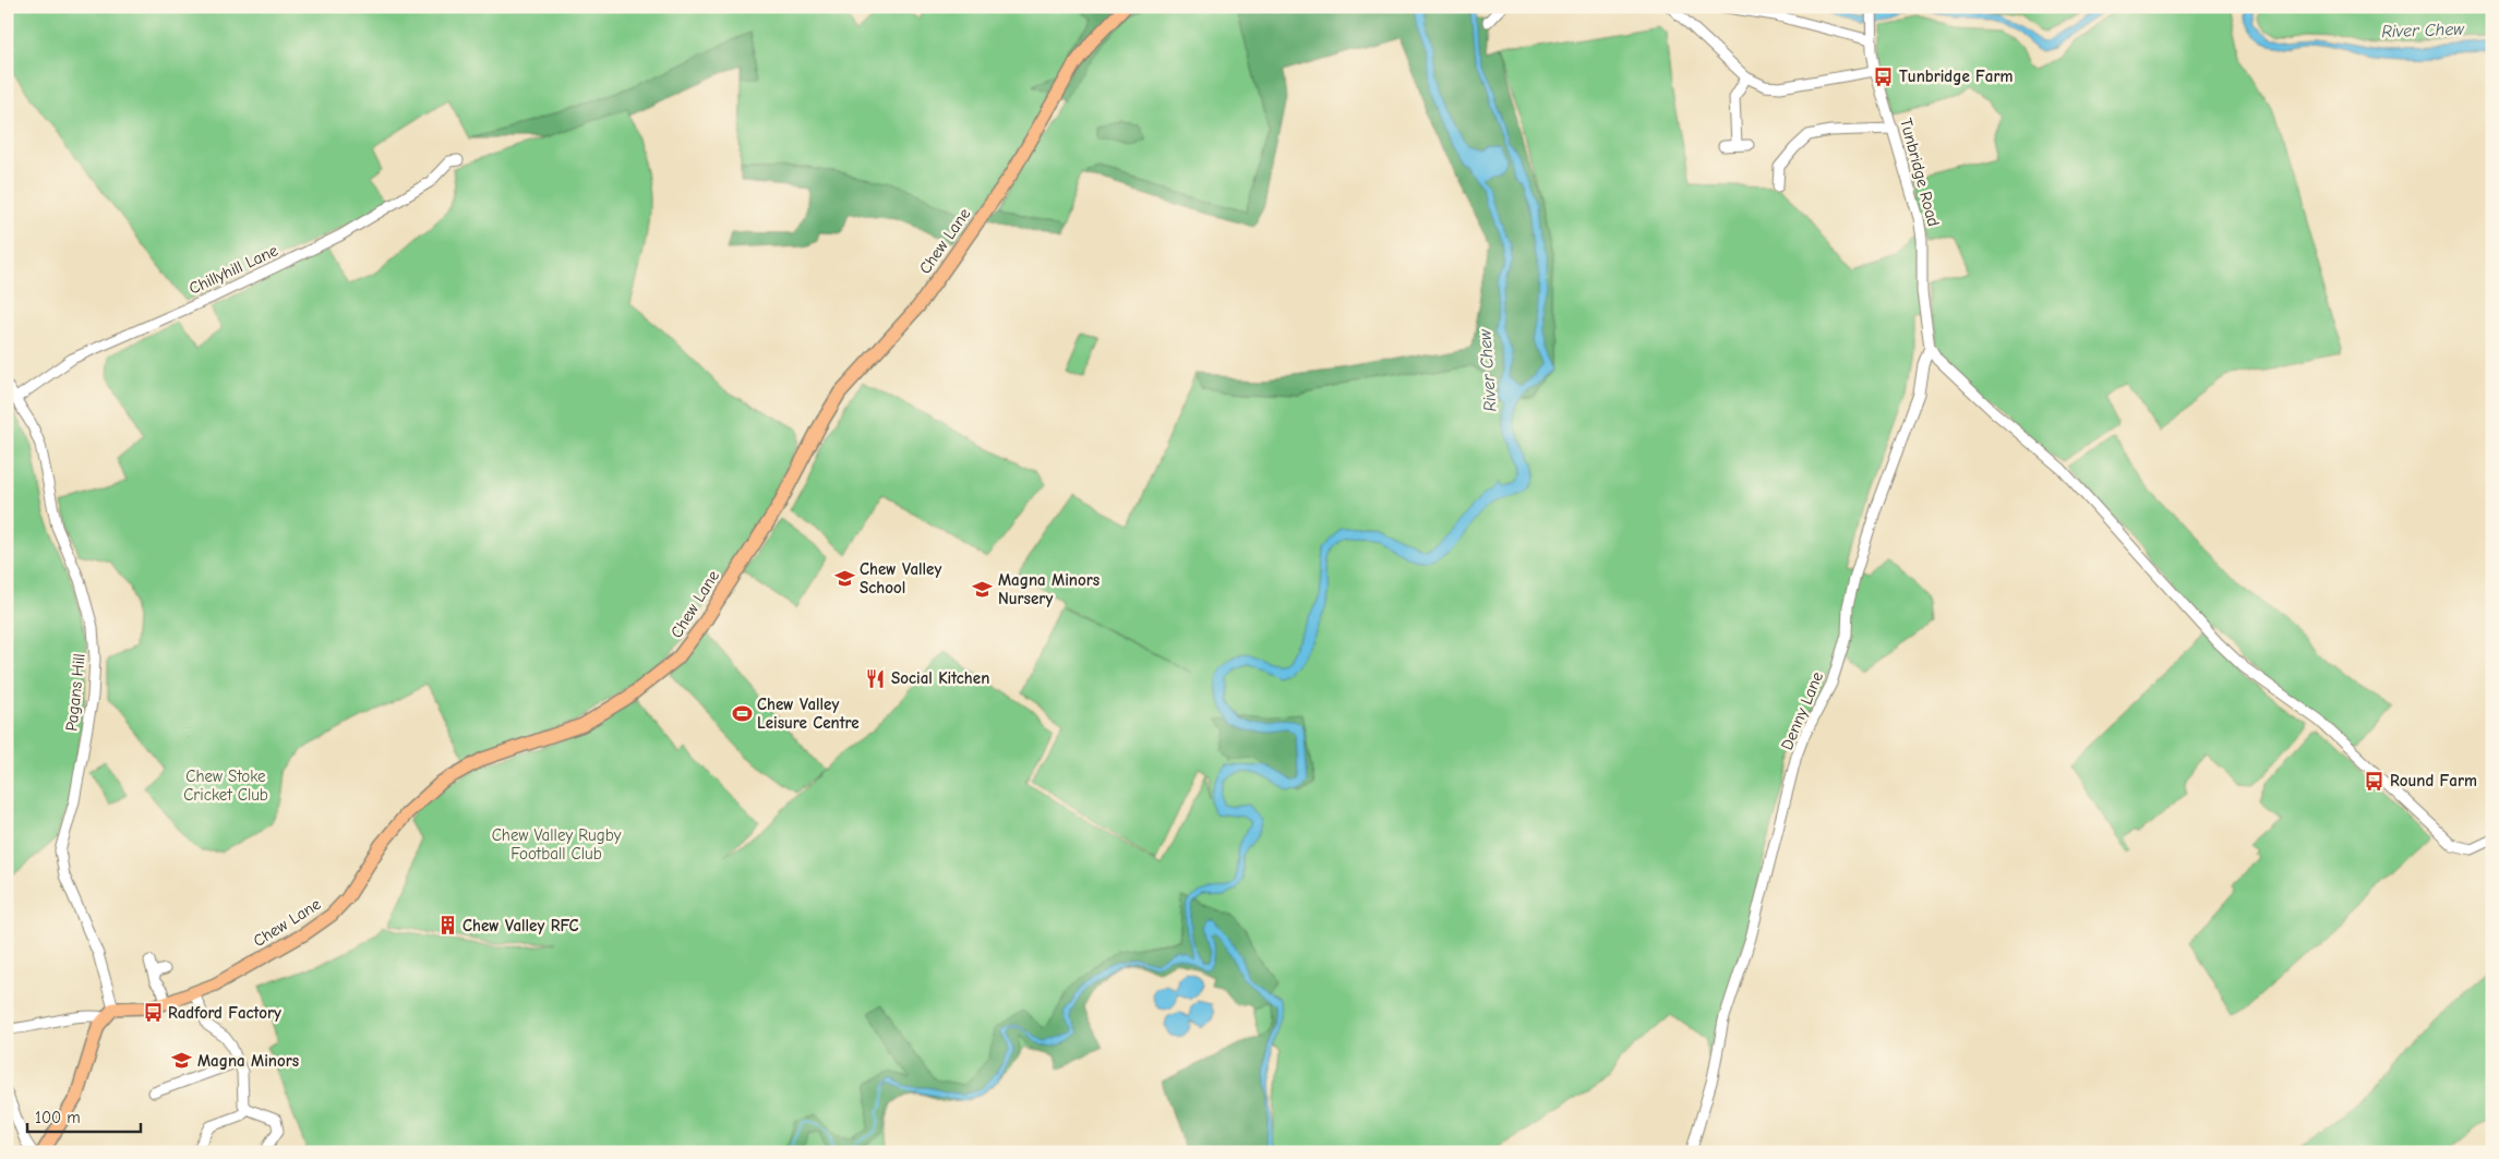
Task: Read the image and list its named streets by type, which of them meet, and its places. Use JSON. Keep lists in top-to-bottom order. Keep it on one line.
{"streets":{"main road":["Chew Lane"],"street":["Tunbridge Road","Chillyhill Lane","Pagans Hill","Denny Lane"]},"crossings":[["Tunbridge Road","Denny Lane"],["Chew Lane","Pagans Hill"],["Chillyhill Lane","Pagans Hill"]],"water":["River Chew"],"parks":["Chew Stoke Cricket Club","Chew Valley Rugby Football Club"],"places":{"bus stop":["Tunbridge Farm","Round Farm","Radford Factory"],"school or university":["Chew Valley School","Magna Minors Nursery","Magna Minors"],"restaurant":["Social Kitchen"],"sports":["Chew Valley Leisure Centre"],"building":["Chew Valley RFC"]},"scale_bar":"100 m"}
